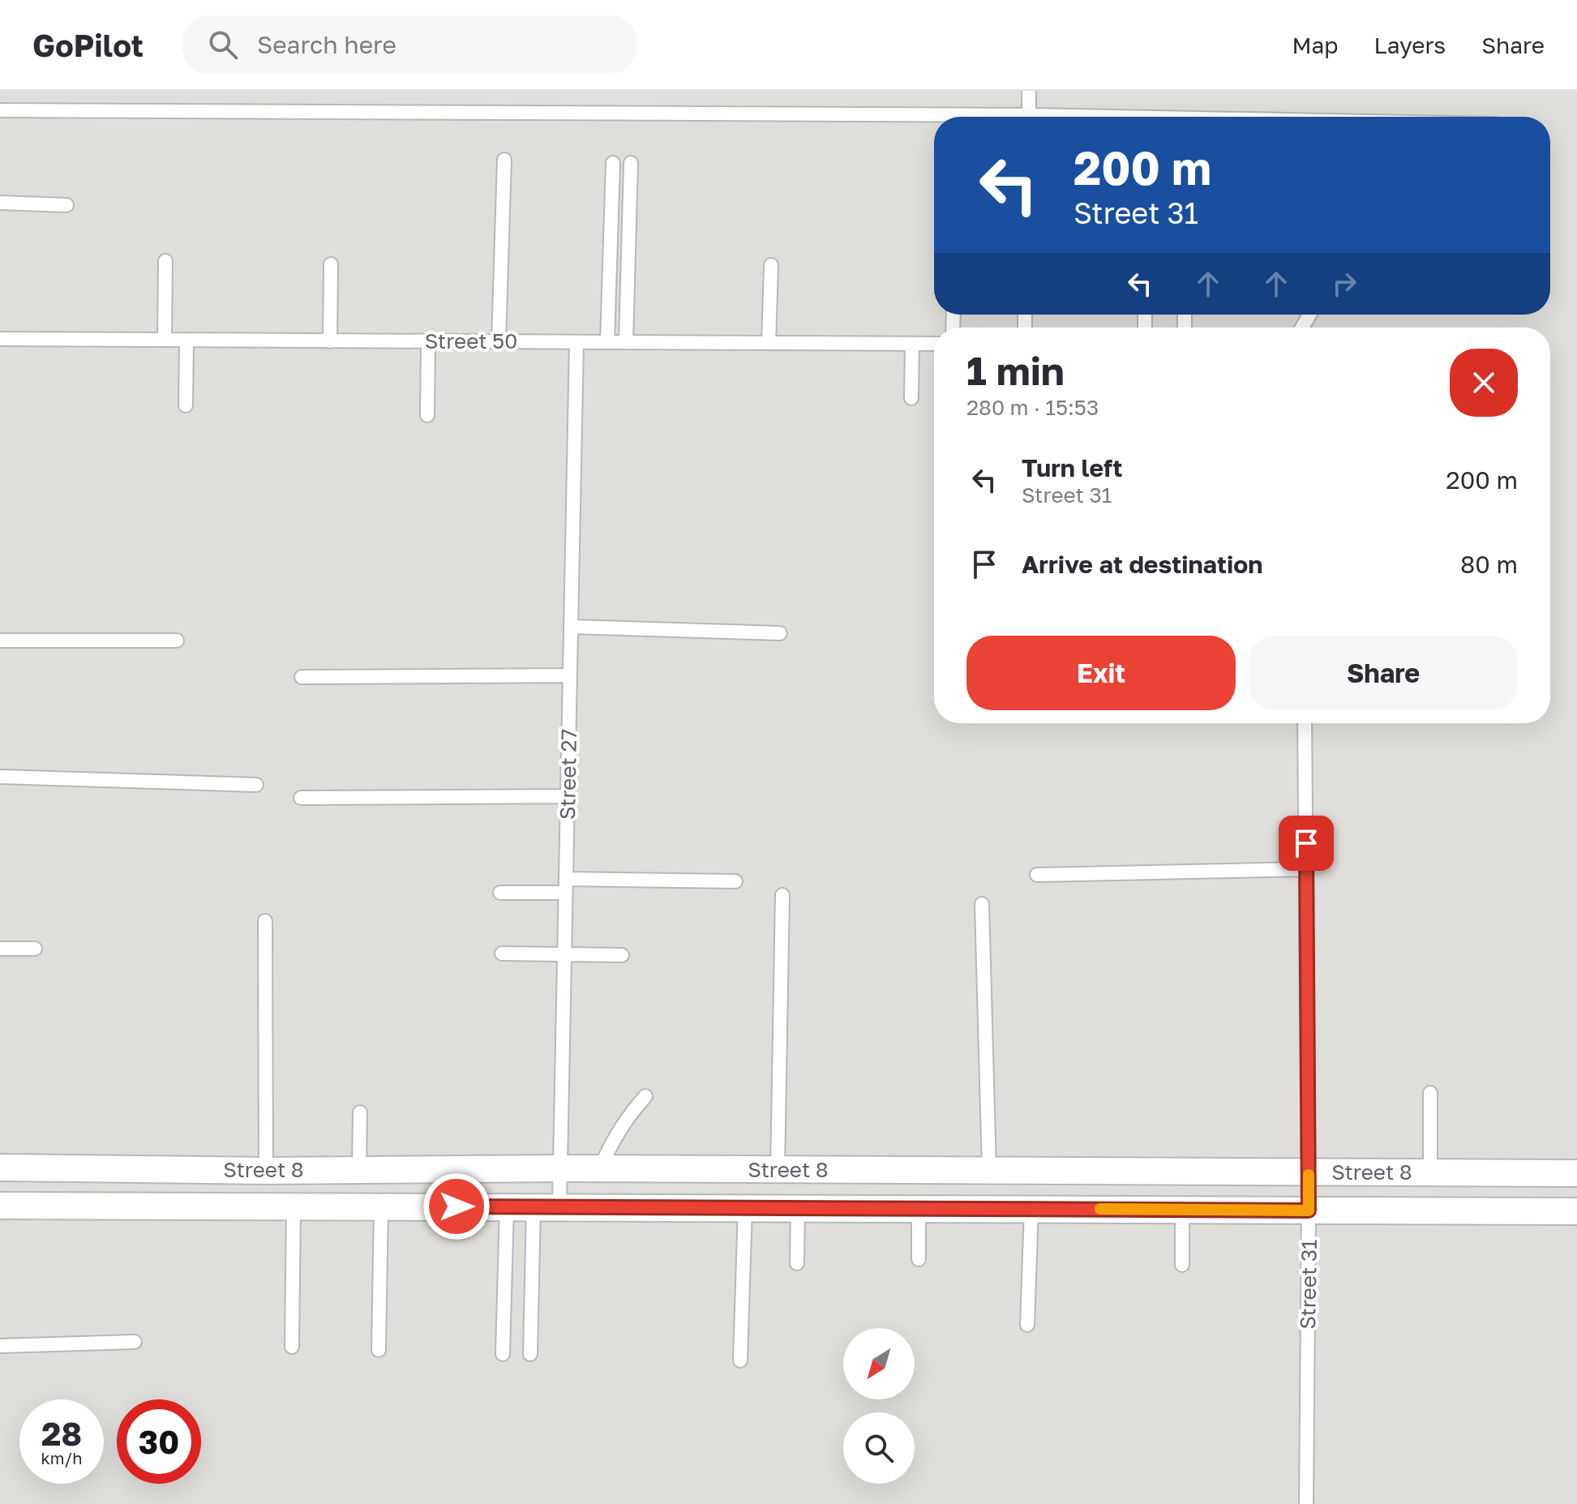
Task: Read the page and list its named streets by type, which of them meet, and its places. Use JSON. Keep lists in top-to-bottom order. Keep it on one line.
{"streets":{"street":["Street 8"],"lane":["Street 50","Street 27","Street 31"]},"crossings":[["Street 50","Street 27"],["Street 27","Street 8"],["Street 8","Street 31"]],"north":"bottom left","page":{"header":"GoPilot","search":"Search here","nav":["Map","Layers","Share"],"turn":["200 m","Street 31"],"heading":["1 min","280 m · 15:53"],"list":[{"name":"Turn left","note":"Street 31","value":"200 m"},{"name":"Arrive at destination","value":"80 m"}],"buttons":["Exit","Share"],"speed":"28 km/h","limit":"30"}}
